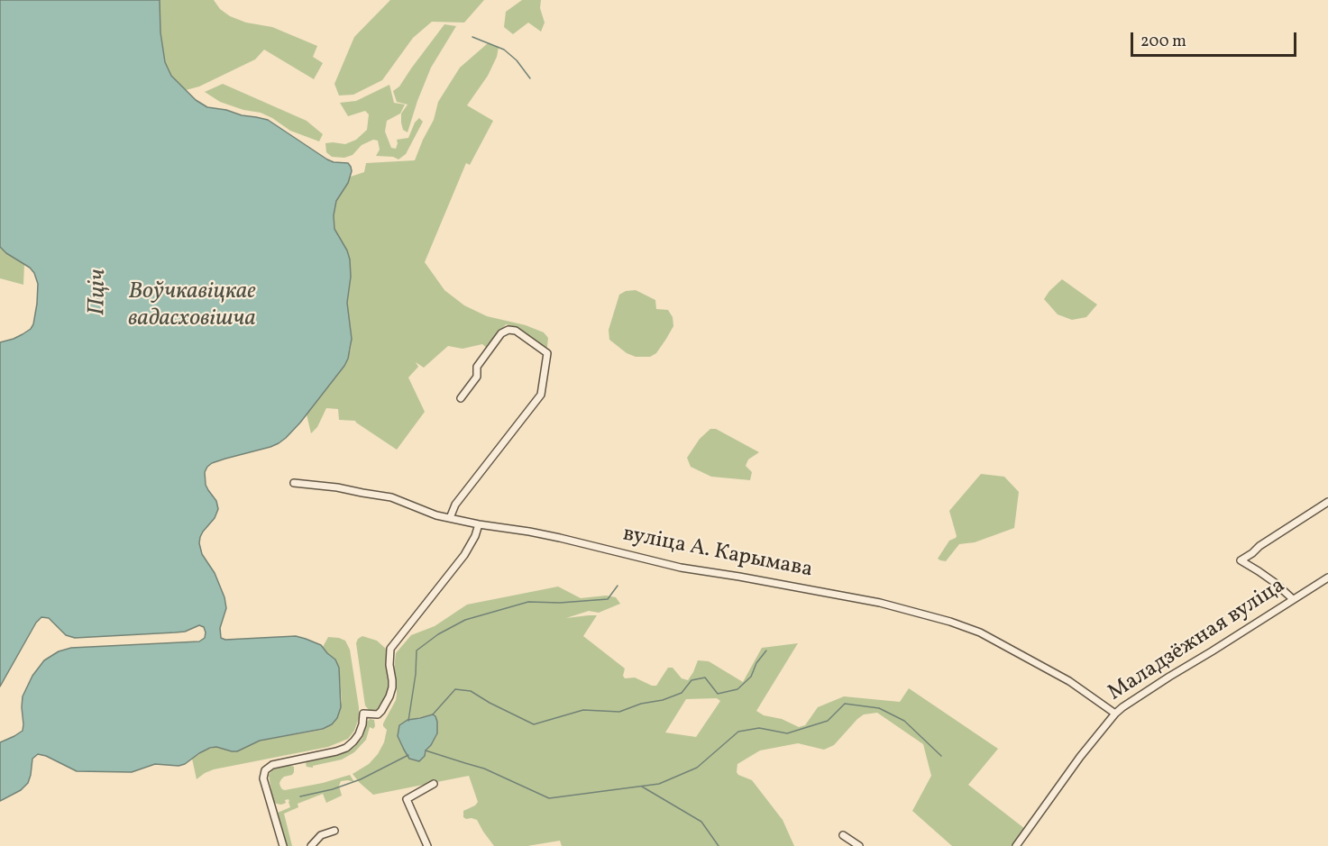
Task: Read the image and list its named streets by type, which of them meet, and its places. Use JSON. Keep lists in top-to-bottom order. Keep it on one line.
{"streets":{"street":["вуліца А. Карымава","Маладзёжная вуліца"]},"crossings":[["вуліца А. Карымава","Маладзёжная вуліца"]],"water":["Пціч","Воўчкавіцкае вадасховішча"],"scale_bar":"200 m"}
